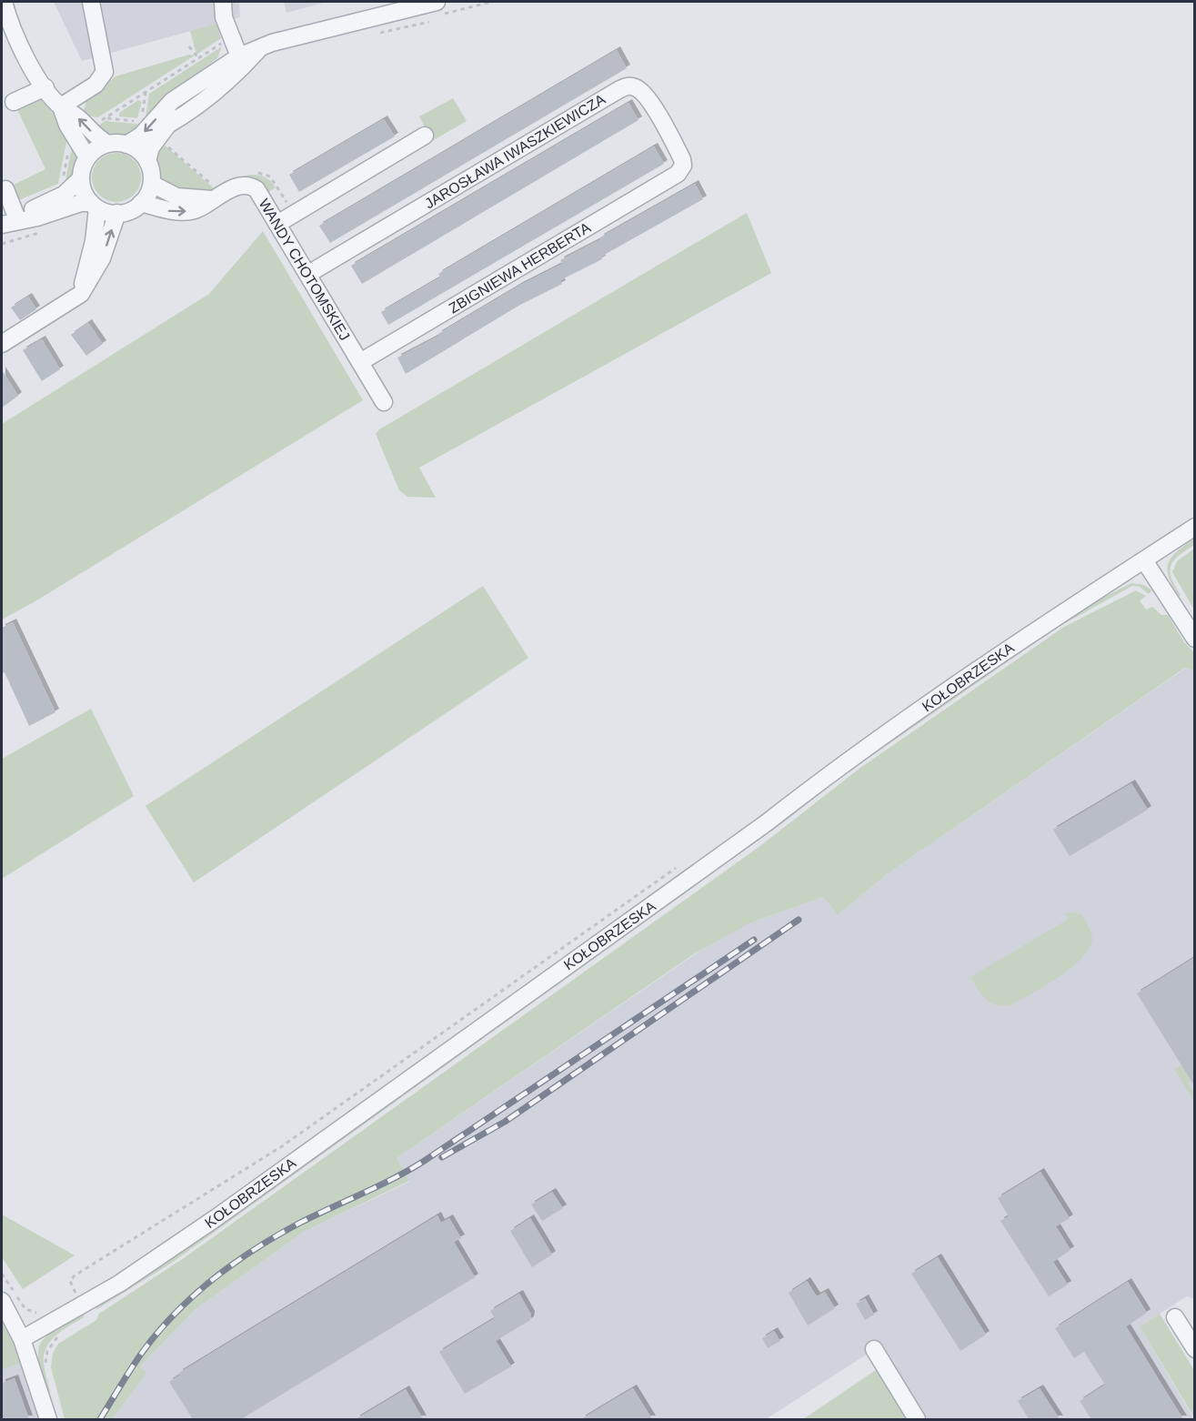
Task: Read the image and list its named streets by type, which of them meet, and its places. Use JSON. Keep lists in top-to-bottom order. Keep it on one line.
{"streets":{"street":["JAROSŁAWA IWASZKIEWICZA","ZBIGNIEWA HERBERTA","WANDY CHOTOMSKIEJ","KOŁOBRZESKA"]},"crossings":[["JAROSŁAWA IWASZKIEWICZA","ZBIGNIEWA HERBERTA"],["JAROSŁAWA IWASZKIEWICZA","WANDY CHOTOMSKIEJ"],["ZBIGNIEWA HERBERTA","WANDY CHOTOMSKIEJ"]]}
